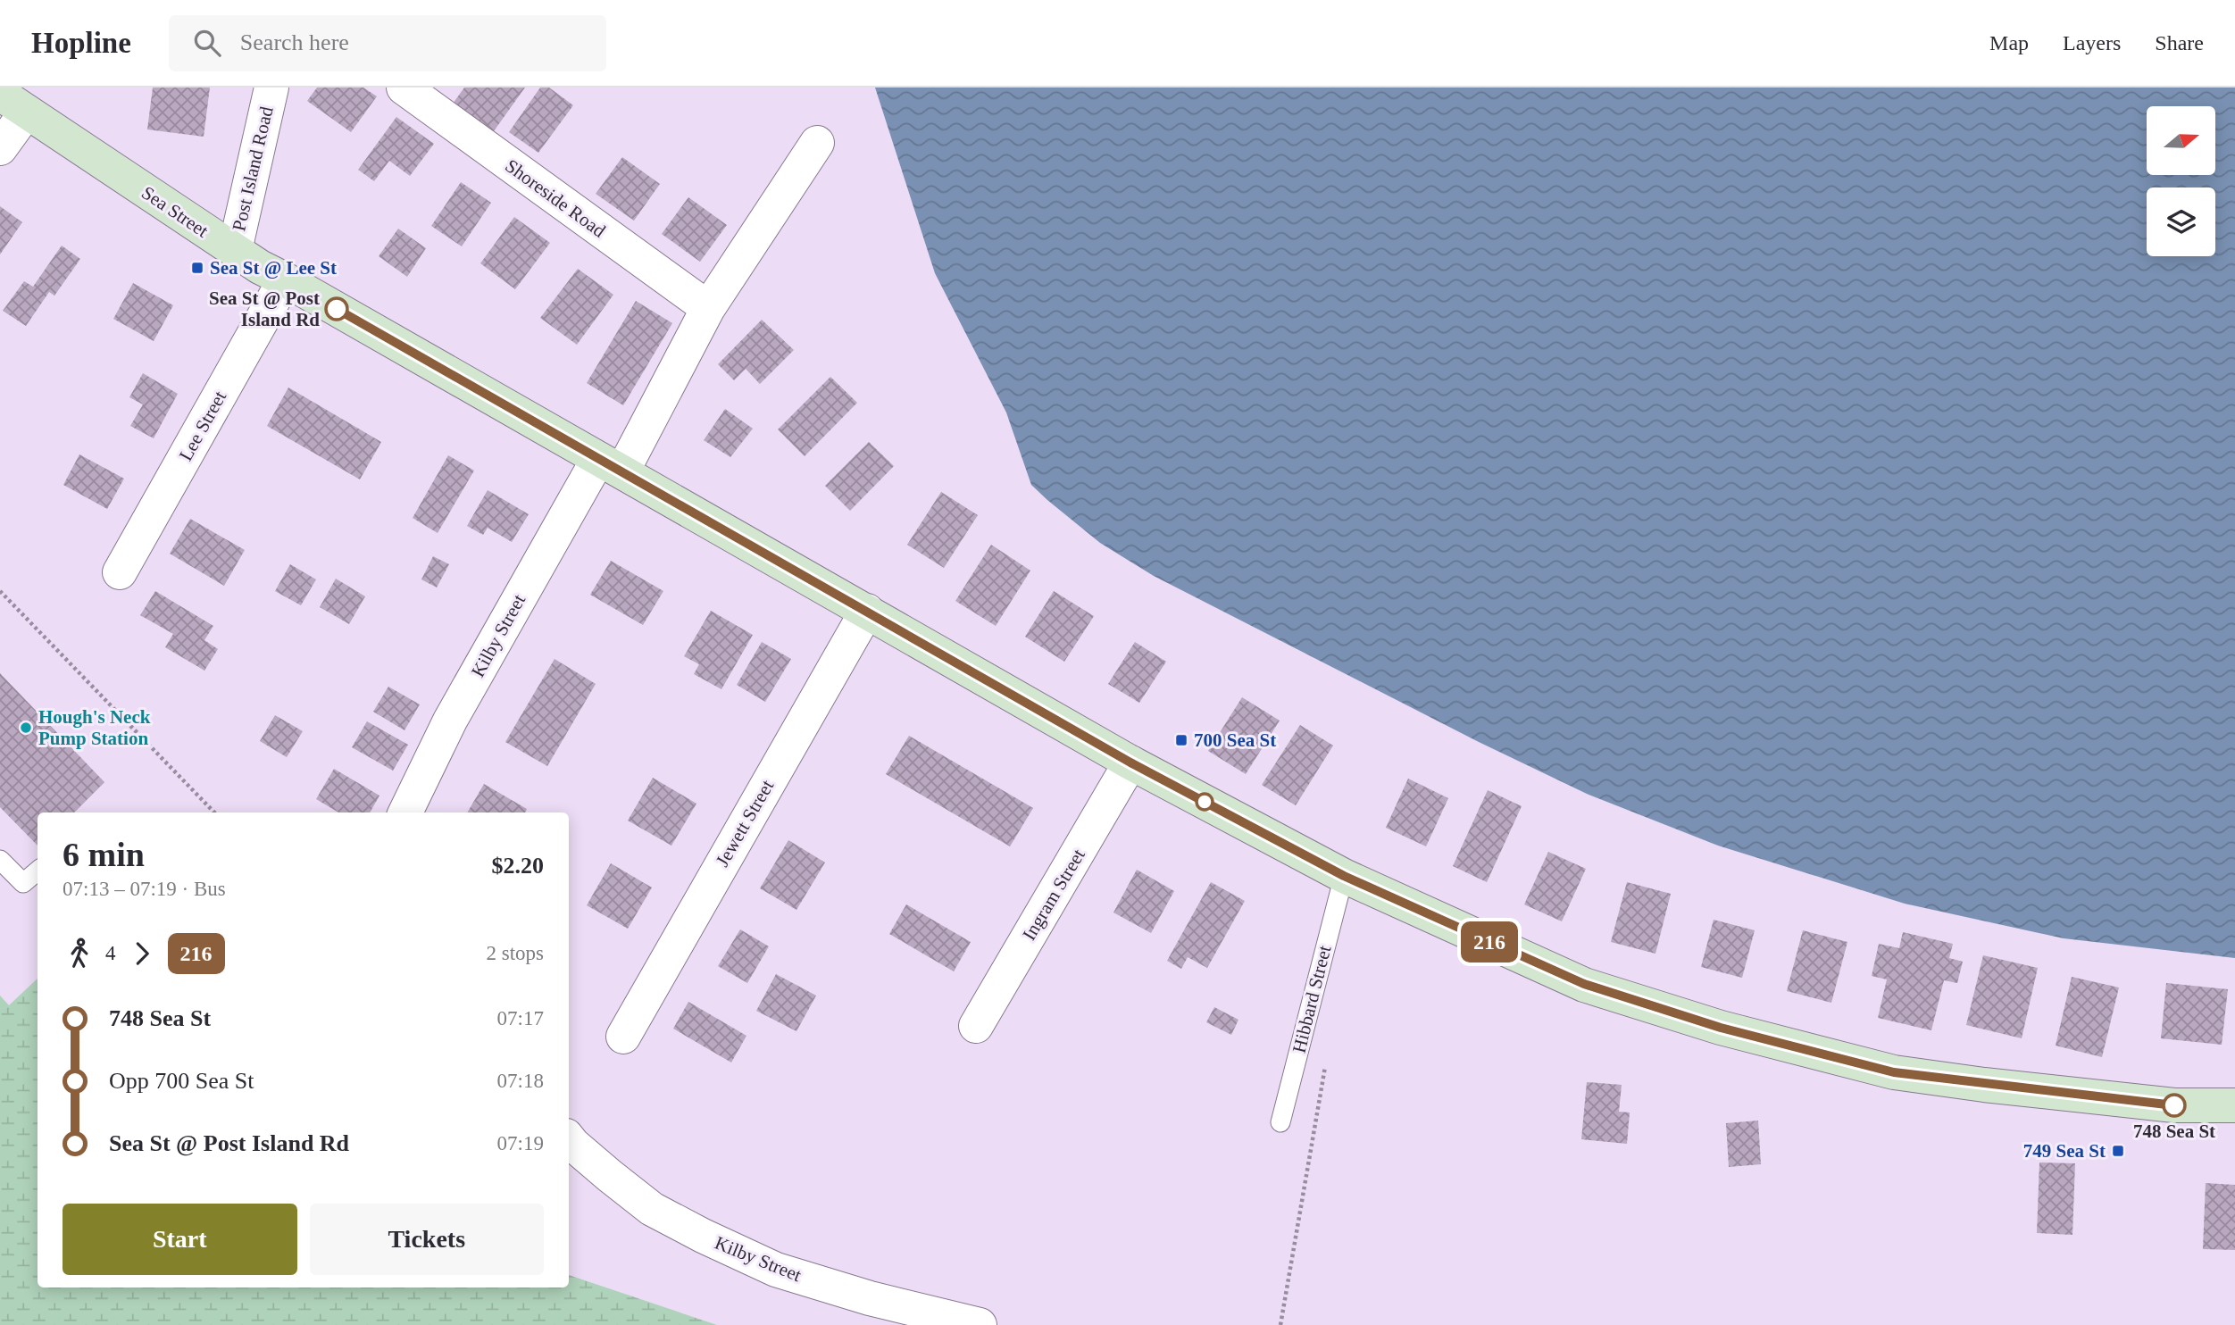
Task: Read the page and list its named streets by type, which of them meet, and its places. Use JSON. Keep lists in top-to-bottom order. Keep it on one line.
{"streets":{"main road":["Sea Street"],"street":["Post Island Road","Shoreside Road","Lee Street","Kilby Street","Jewett Street","Ingram Street"],"lane":["Hibbard Street"]},"crossings":[["Post Island Road","Sea Street"],["Sea Street","Lee Street"],["Sea Street","Kilby Street"],["Sea Street","Jewett Street"],["Sea Street","Ingram Street"],["Sea Street","Hibbard Street"]],"places":{"transit":["Sea St @ Lee St","700 Sea St","749 Sea St"],"other":["Sea St @ Post Island Rd","Hough's Neck Pump Station","748 Sea St"]},"lines":["bus line 216"],"north":"right","page":{"header":"Hopline","search":"Search here","nav":["Map","Layers","Share"],"on_map":"216","heading":["6 min","07:13 – 07:19 · Bus","$2.20"],"legs":["4","216","2 stops"],"list":[{"name":"748 Sea St","value":"07:17"},{"name":"Opp 700 Sea St","value":"07:18"},{"name":"Sea St @ Post Island Rd","value":"07:19"}],"buttons":["Start","Tickets"]}}
